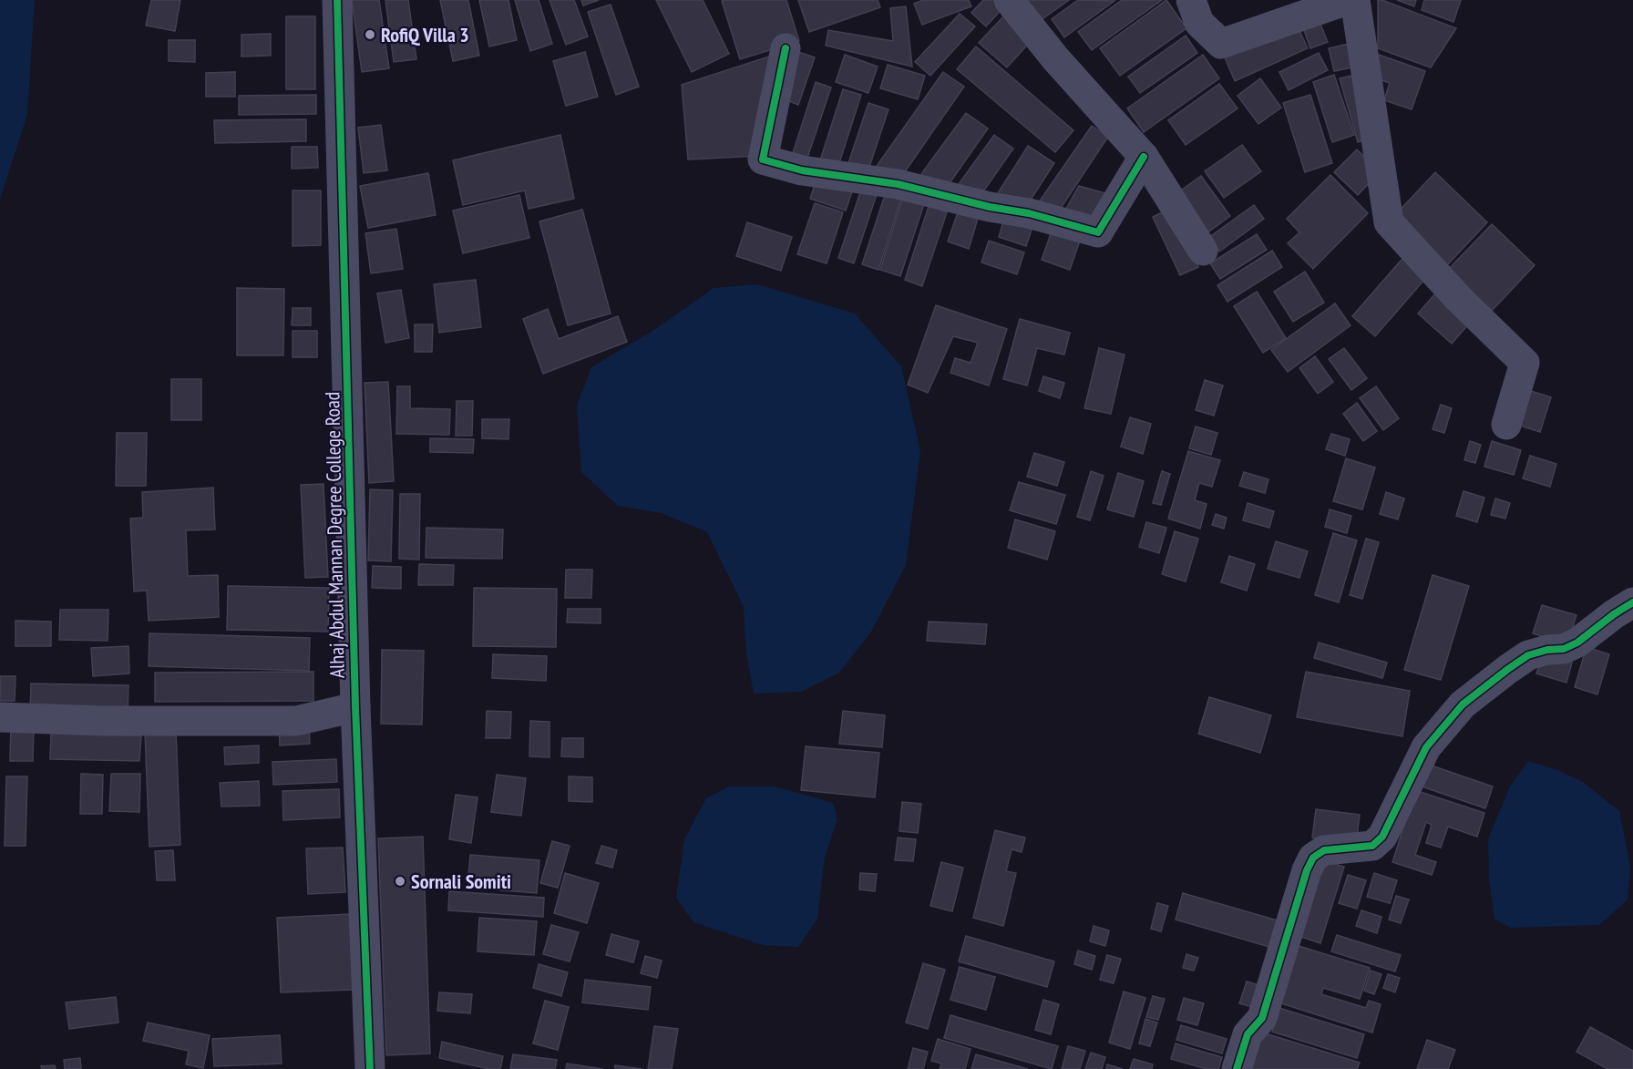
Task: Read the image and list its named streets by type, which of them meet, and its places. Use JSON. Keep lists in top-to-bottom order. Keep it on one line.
{"streets":{"street":["Alhaj Abdul Mannan Degree College Road"]},"places":["RofiQ Villa 3","Sornali Somiti"]}
